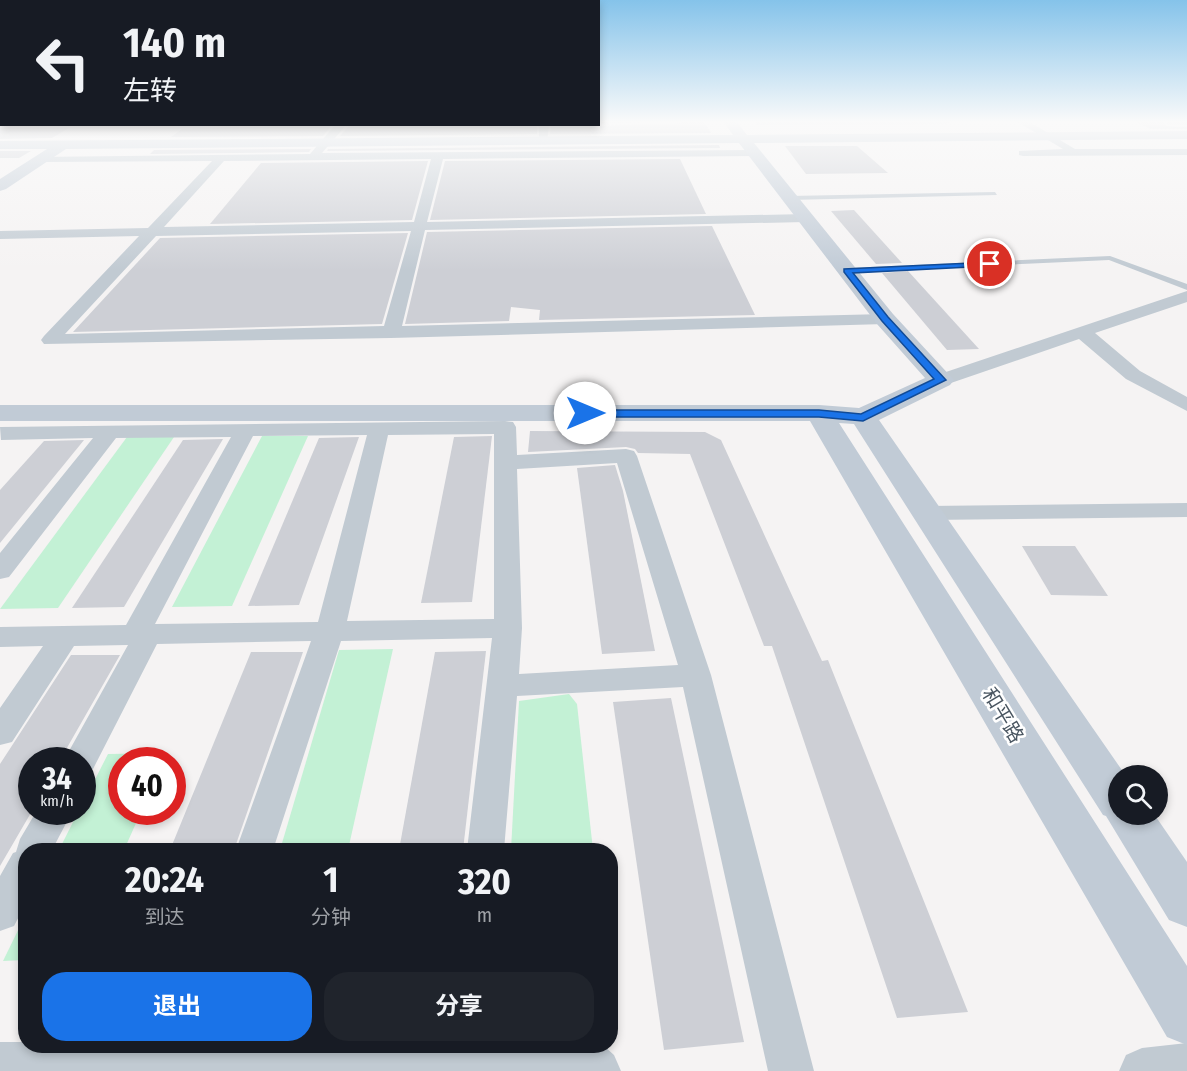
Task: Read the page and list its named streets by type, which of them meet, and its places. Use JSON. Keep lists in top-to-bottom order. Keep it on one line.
{"streets":{"street":["和平路"]},"page":{"turn":["140 m","左转"],"speed":"34 km/h","limit":"40","eta":["20:24","到达","1","分钟","320","m"],"buttons":["退出","分享"]}}
